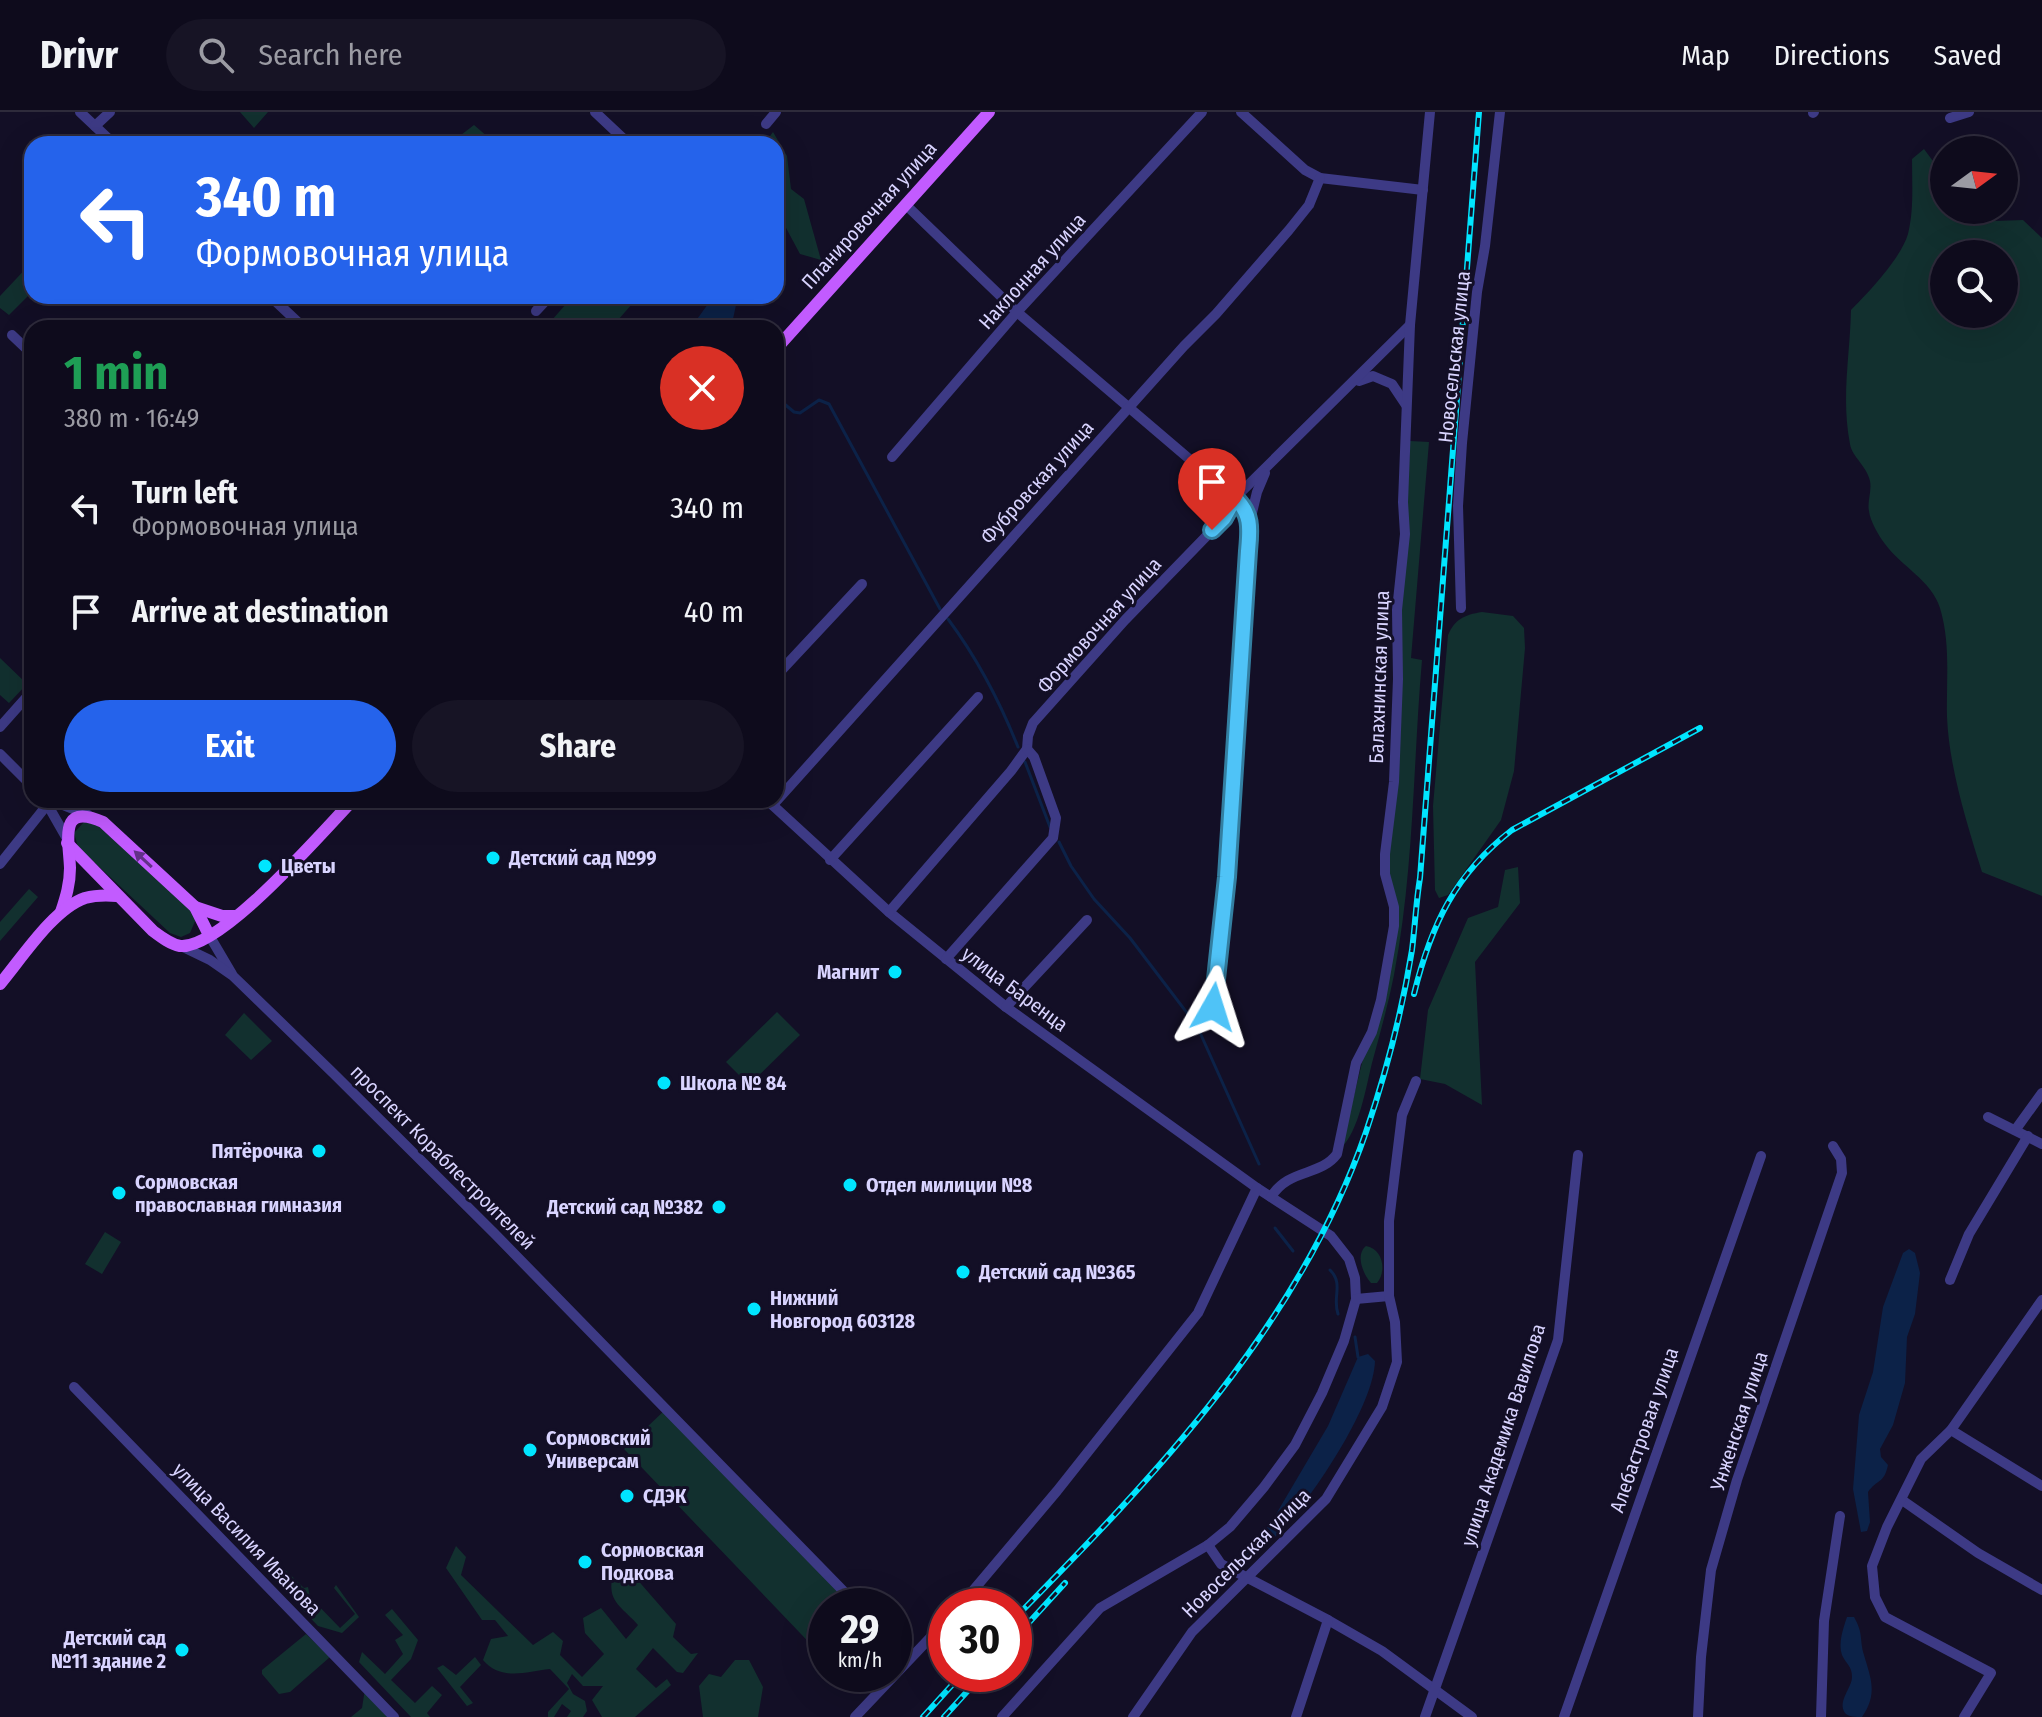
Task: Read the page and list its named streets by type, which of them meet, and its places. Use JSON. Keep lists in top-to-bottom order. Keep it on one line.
{"streets":{"main road":["Планировочная улица"],"street":["Наклонная улица","Новосельская улица","Фубровская улица","Формовочная улица","Балахнинская улица","улица Баренца","проспект Кораблестроителей","Унженская улица","Алебастровая улица","улица Академика Вавилова","улица Василия Иванова"]},"crossings":[["Формовочная улица","Балахнинская улица"],["Формовочная улица","улица Баренца"],["Балахнинская улица","улица Баренца"]],"places":["Детский сад №99","Цветы","Магнит","Школа № 84","Пятёрочка","Отдел милиции №8","Сормовская православная гимназия","Детский сад №382","Детский сад №365","Нижний Новгород 603128","Сормовский Универсам","СДЭК","Сормовская Подкова","Детский сад №11 здание 2"],"north":"right","page":{"header":"Drivr","search":"Search here","nav":["Map","Directions","Saved"],"turn":["340 m","Формовочная улица"],"heading":["1 min","380 m · 16:49"],"list":[{"name":"Turn left","note":"Формовочная улица","value":"340 m"},{"name":"Arrive at destination","value":"40 m"}],"buttons":["Exit","Share"],"speed":"29 km/h","limit":"30"}}
